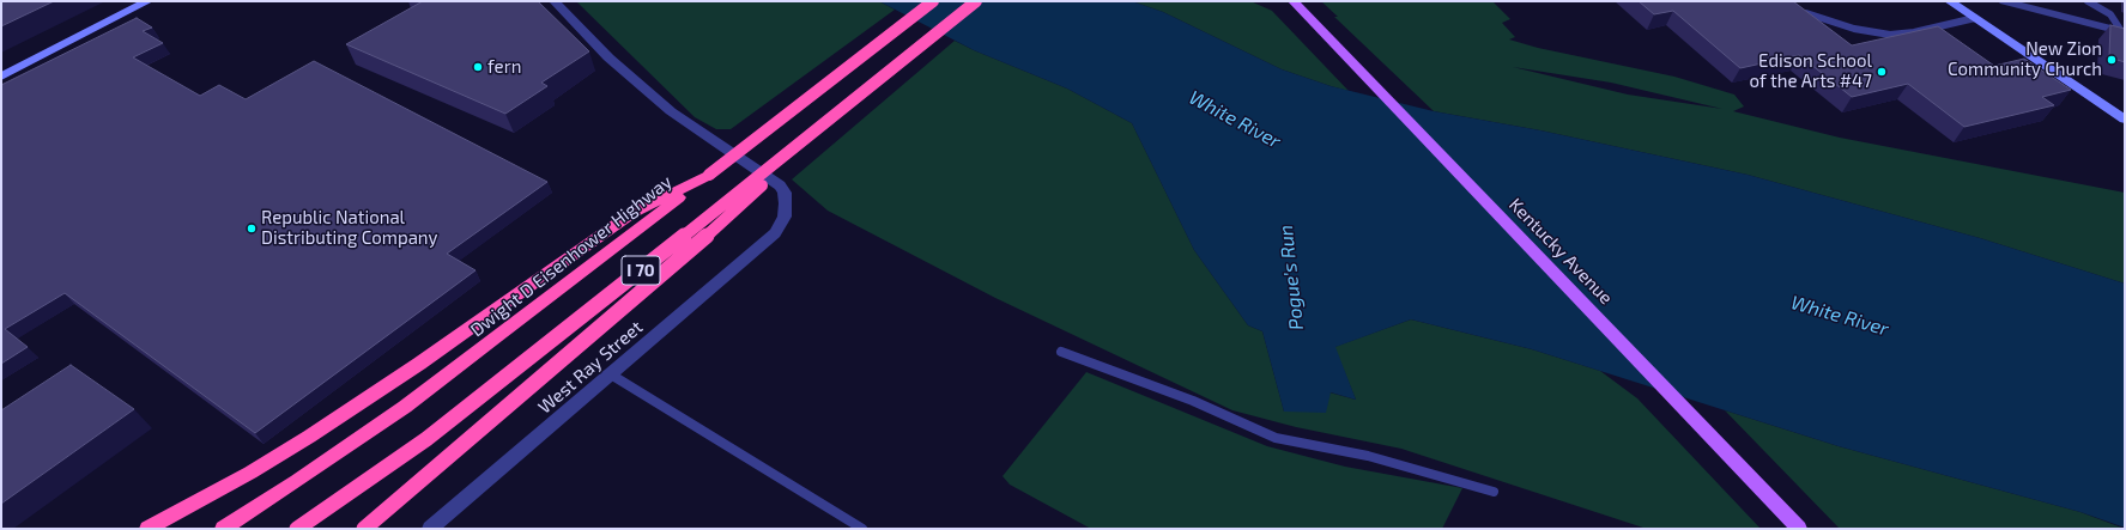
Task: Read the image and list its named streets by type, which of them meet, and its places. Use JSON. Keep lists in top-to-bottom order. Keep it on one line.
{"streets":{"highway":["Dwight D Eisenhower Highway","I 70"],"main road":["Kentucky Avenue"],"street":["West Ray Street"]},"water":["White River","Pogue's Run"],"places":["New Zion Community Church","fern","Edison School of the Arts #47","Republic National Distributing Company"]}
